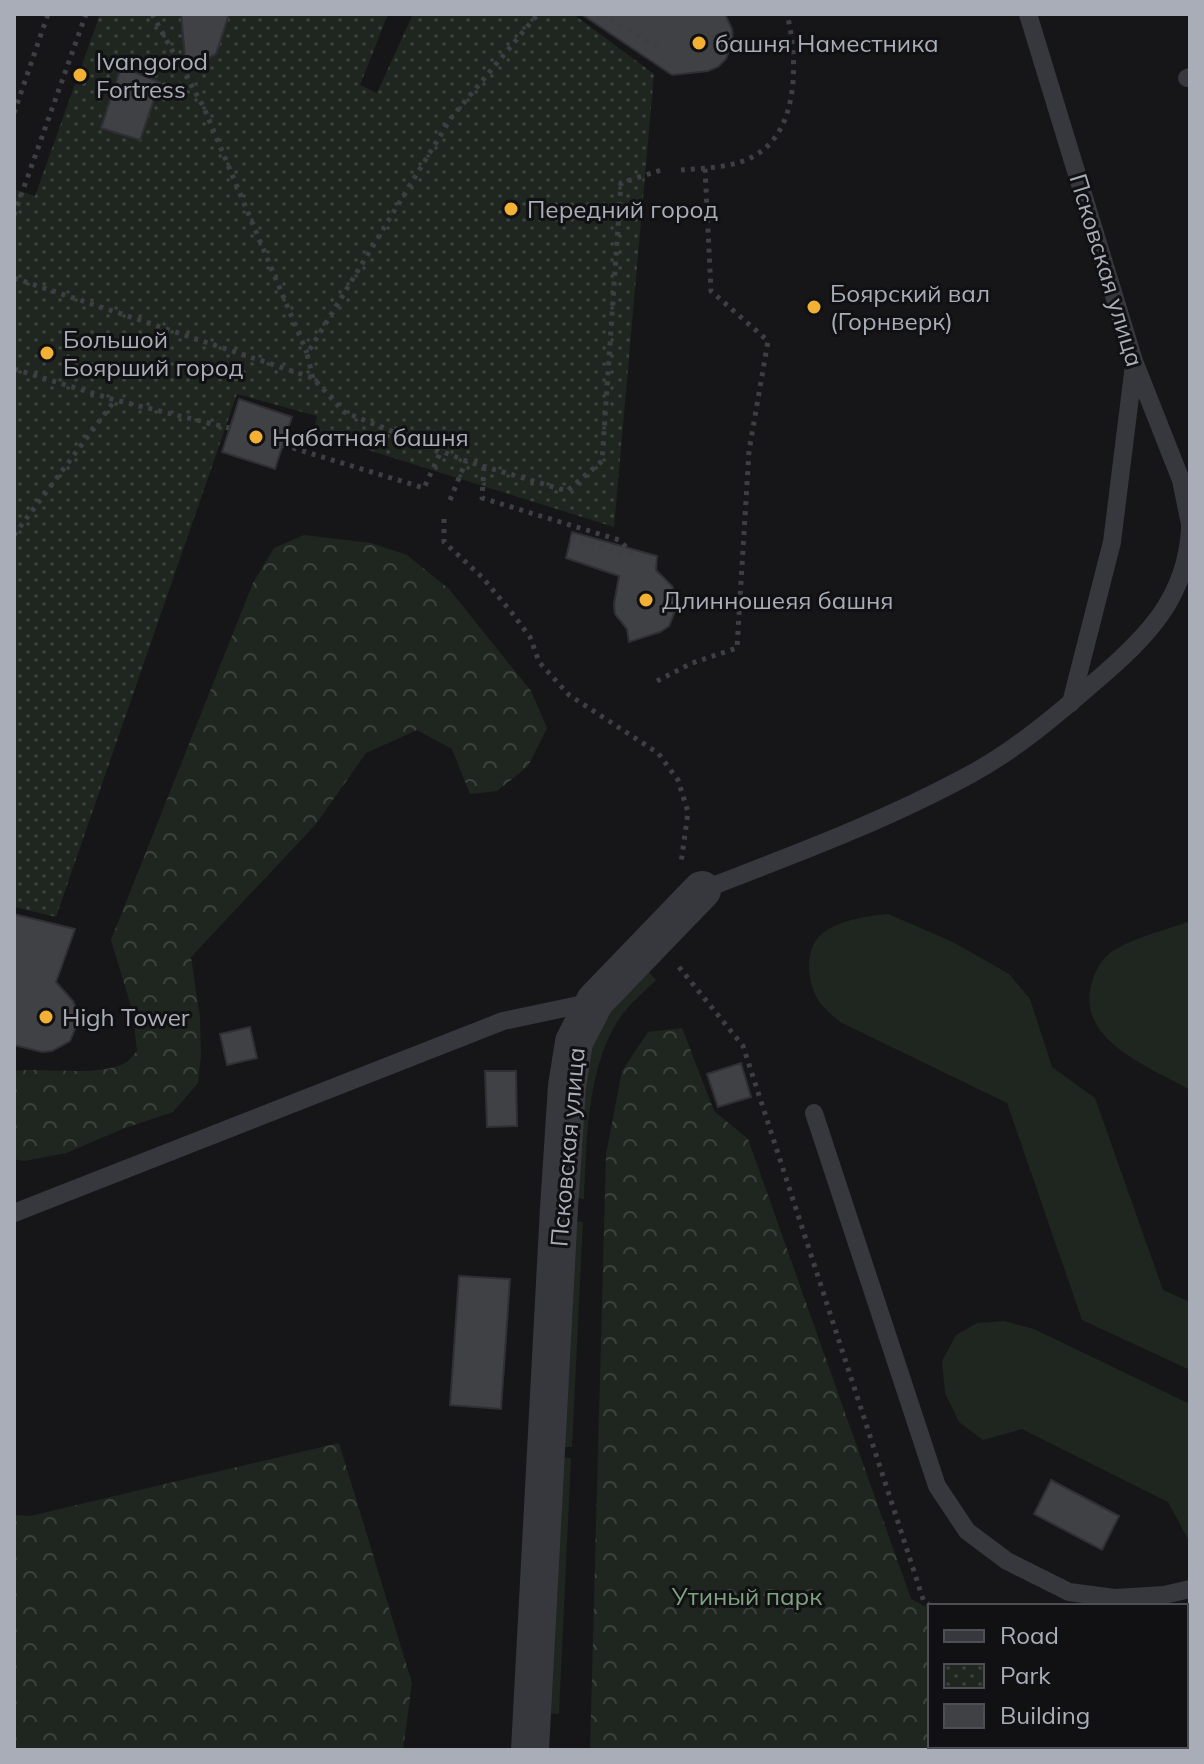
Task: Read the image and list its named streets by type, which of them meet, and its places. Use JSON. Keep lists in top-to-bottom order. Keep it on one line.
{"streets":{"street":["Псковская улица"]},"parks":["Утиный парк"],"places":["башня Наместника","Ivangorod Fortress","Передний город","Боярский вал (Горнверк)","Большой Боярший город","Набатная башня","Длинношеяя башня","High Tower"],"legend":["Road","Park","Building"]}
